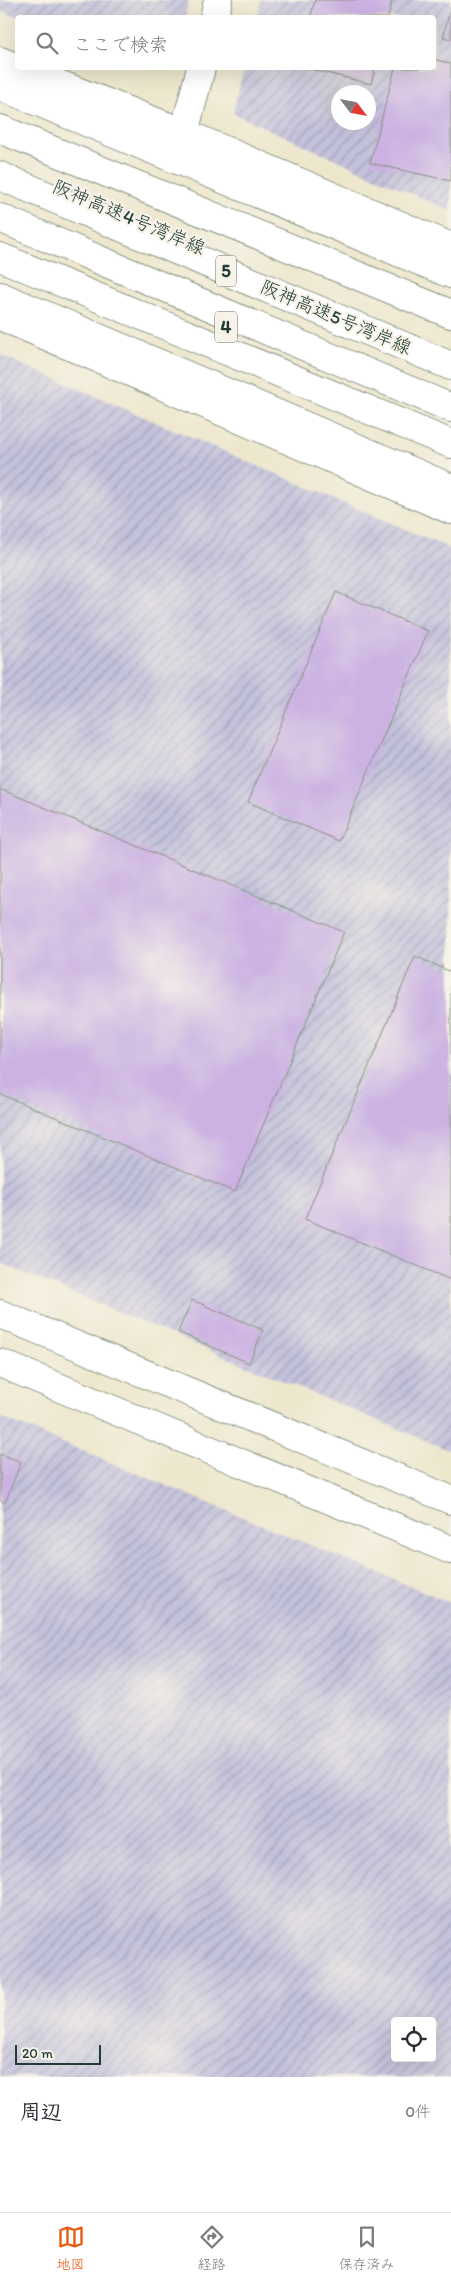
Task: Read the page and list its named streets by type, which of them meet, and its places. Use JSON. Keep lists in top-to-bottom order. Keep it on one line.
{"streets":{"main road":["阪神高速4号湾岸線","5","阪神高速5号湾岸線","4"]},"scale_bar":"20 m","north":"bottom right","page":{"search":"ここで検索","scale":"20 m","heading":["周辺","0件"],"nav":["地図","経路","保存済み"]}}
